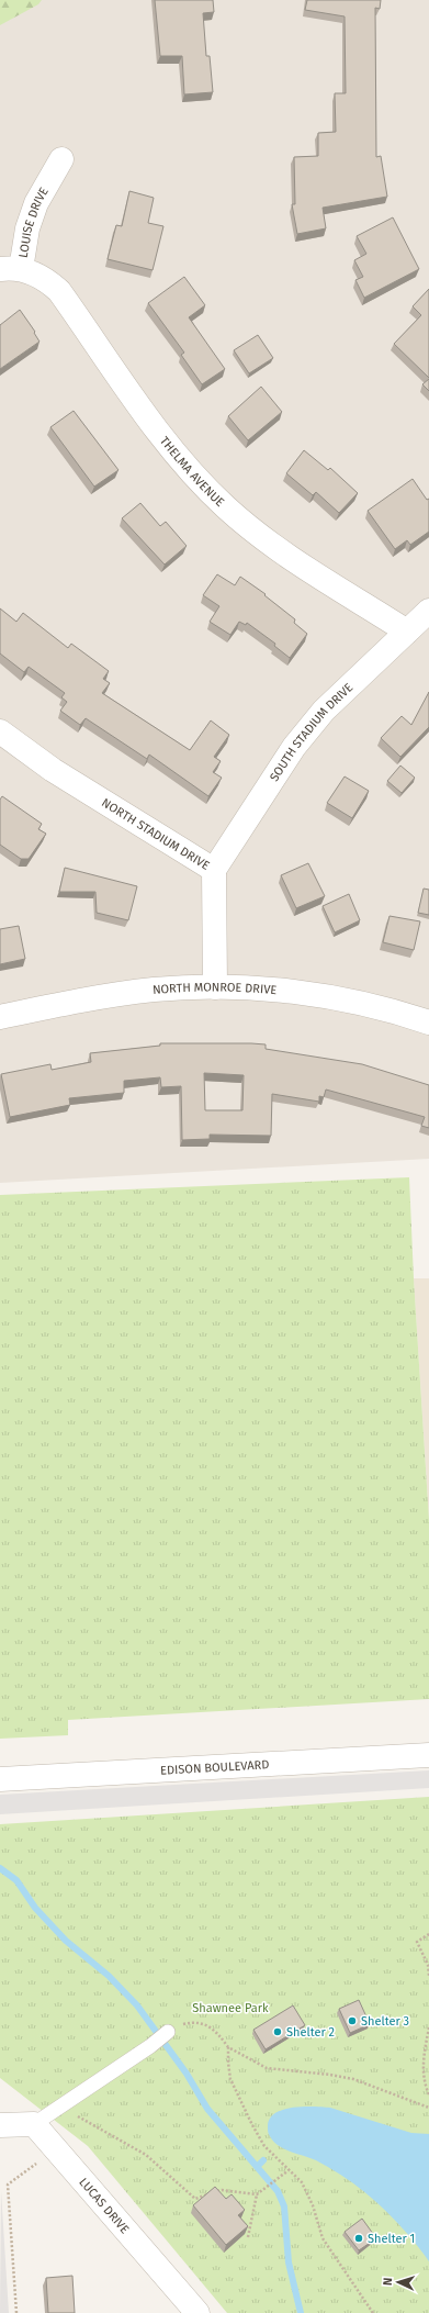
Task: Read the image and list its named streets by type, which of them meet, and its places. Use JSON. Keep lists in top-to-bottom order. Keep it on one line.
{"streets":{"street":["LOUISE DRIVE","THELMA AVENUE","SOUTH STADIUM DRIVE","NORTH STADIUM DRIVE","NORTH MONROE DRIVE","EDISON BOULEVARD","LUCAS DRIVE"]},"crossings":[["LOUISE DRIVE","THELMA AVENUE"],["THELMA AVENUE","SOUTH STADIUM DRIVE"],["SOUTH STADIUM DRIVE","NORTH STADIUM DRIVE"],["NORTH STADIUM DRIVE","NORTH MONROE DRIVE"]],"parks":["Shawnee Park"],"places":["Shelter 3","Shelter 2","Shelter 1"],"north":"left"}
